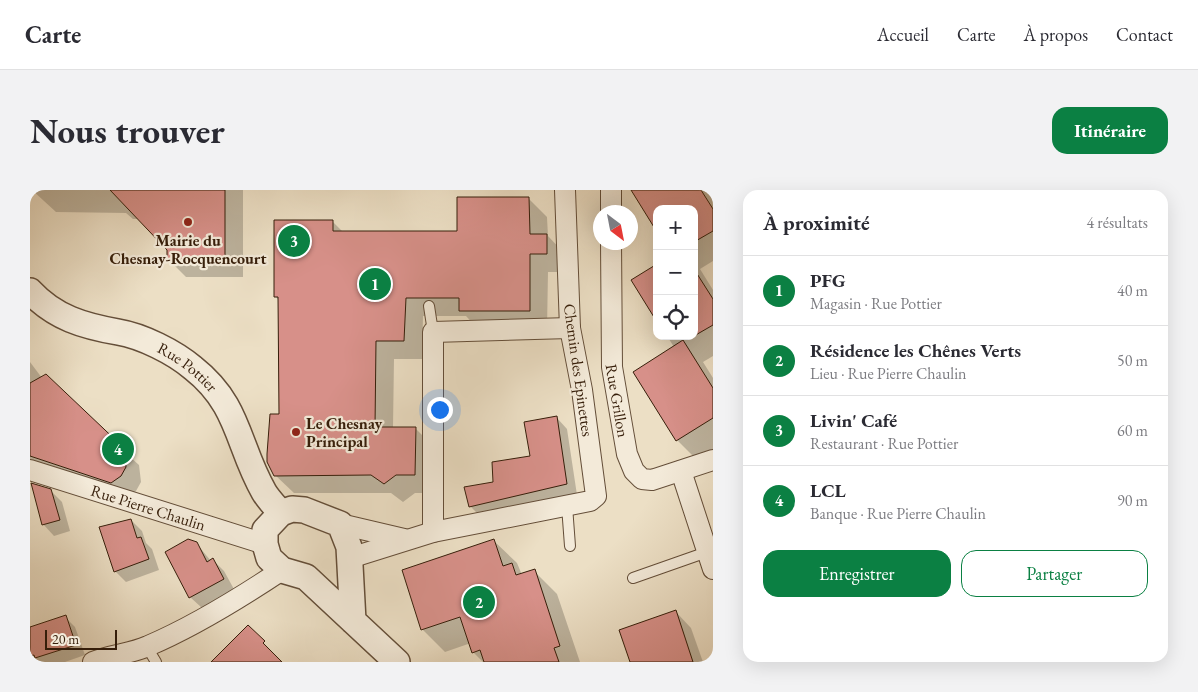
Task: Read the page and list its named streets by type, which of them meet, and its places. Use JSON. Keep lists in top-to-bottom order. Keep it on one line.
{"streets":{"street":["Rue Pottier","Chemin des Epinettes","Rue Grillon","Rue Pierre Chaulin"]},"crossings":[["Rue Pottier","Rue Pierre Chaulin"]],"places":["Mairie du Chesnay-Rocquencourt","Le Chesnay Principal"],"scale_bar":"20 m","north":"bottom right","page":{"header":"Carte","nav":["Accueil","Carte","À propos","Contact"],"buttons":["Itinéraire",["Enregistrer","Partager"]],"title":"Nous trouver","heading":["À proximité","4 résultats"],"map_buttons":["+","−"],"pins":["3","1","4","2"],"list":[{"mark":"1","name":"PFG","note":"Magasin · Rue Pottier","value":"40 m"},{"mark":"2","name":"Résidence les Chênes Verts","note":"Lieu · Rue Pierre Chaulin","value":"50 m"},{"mark":"3","name":"Livin' Café","note":"Restaurant · Rue Pottier","value":"60 m"},{"mark":"4","name":"LCL","note":"Banque · Rue Pierre Chaulin","value":"90 m"}],"scale":"20 m"}}
